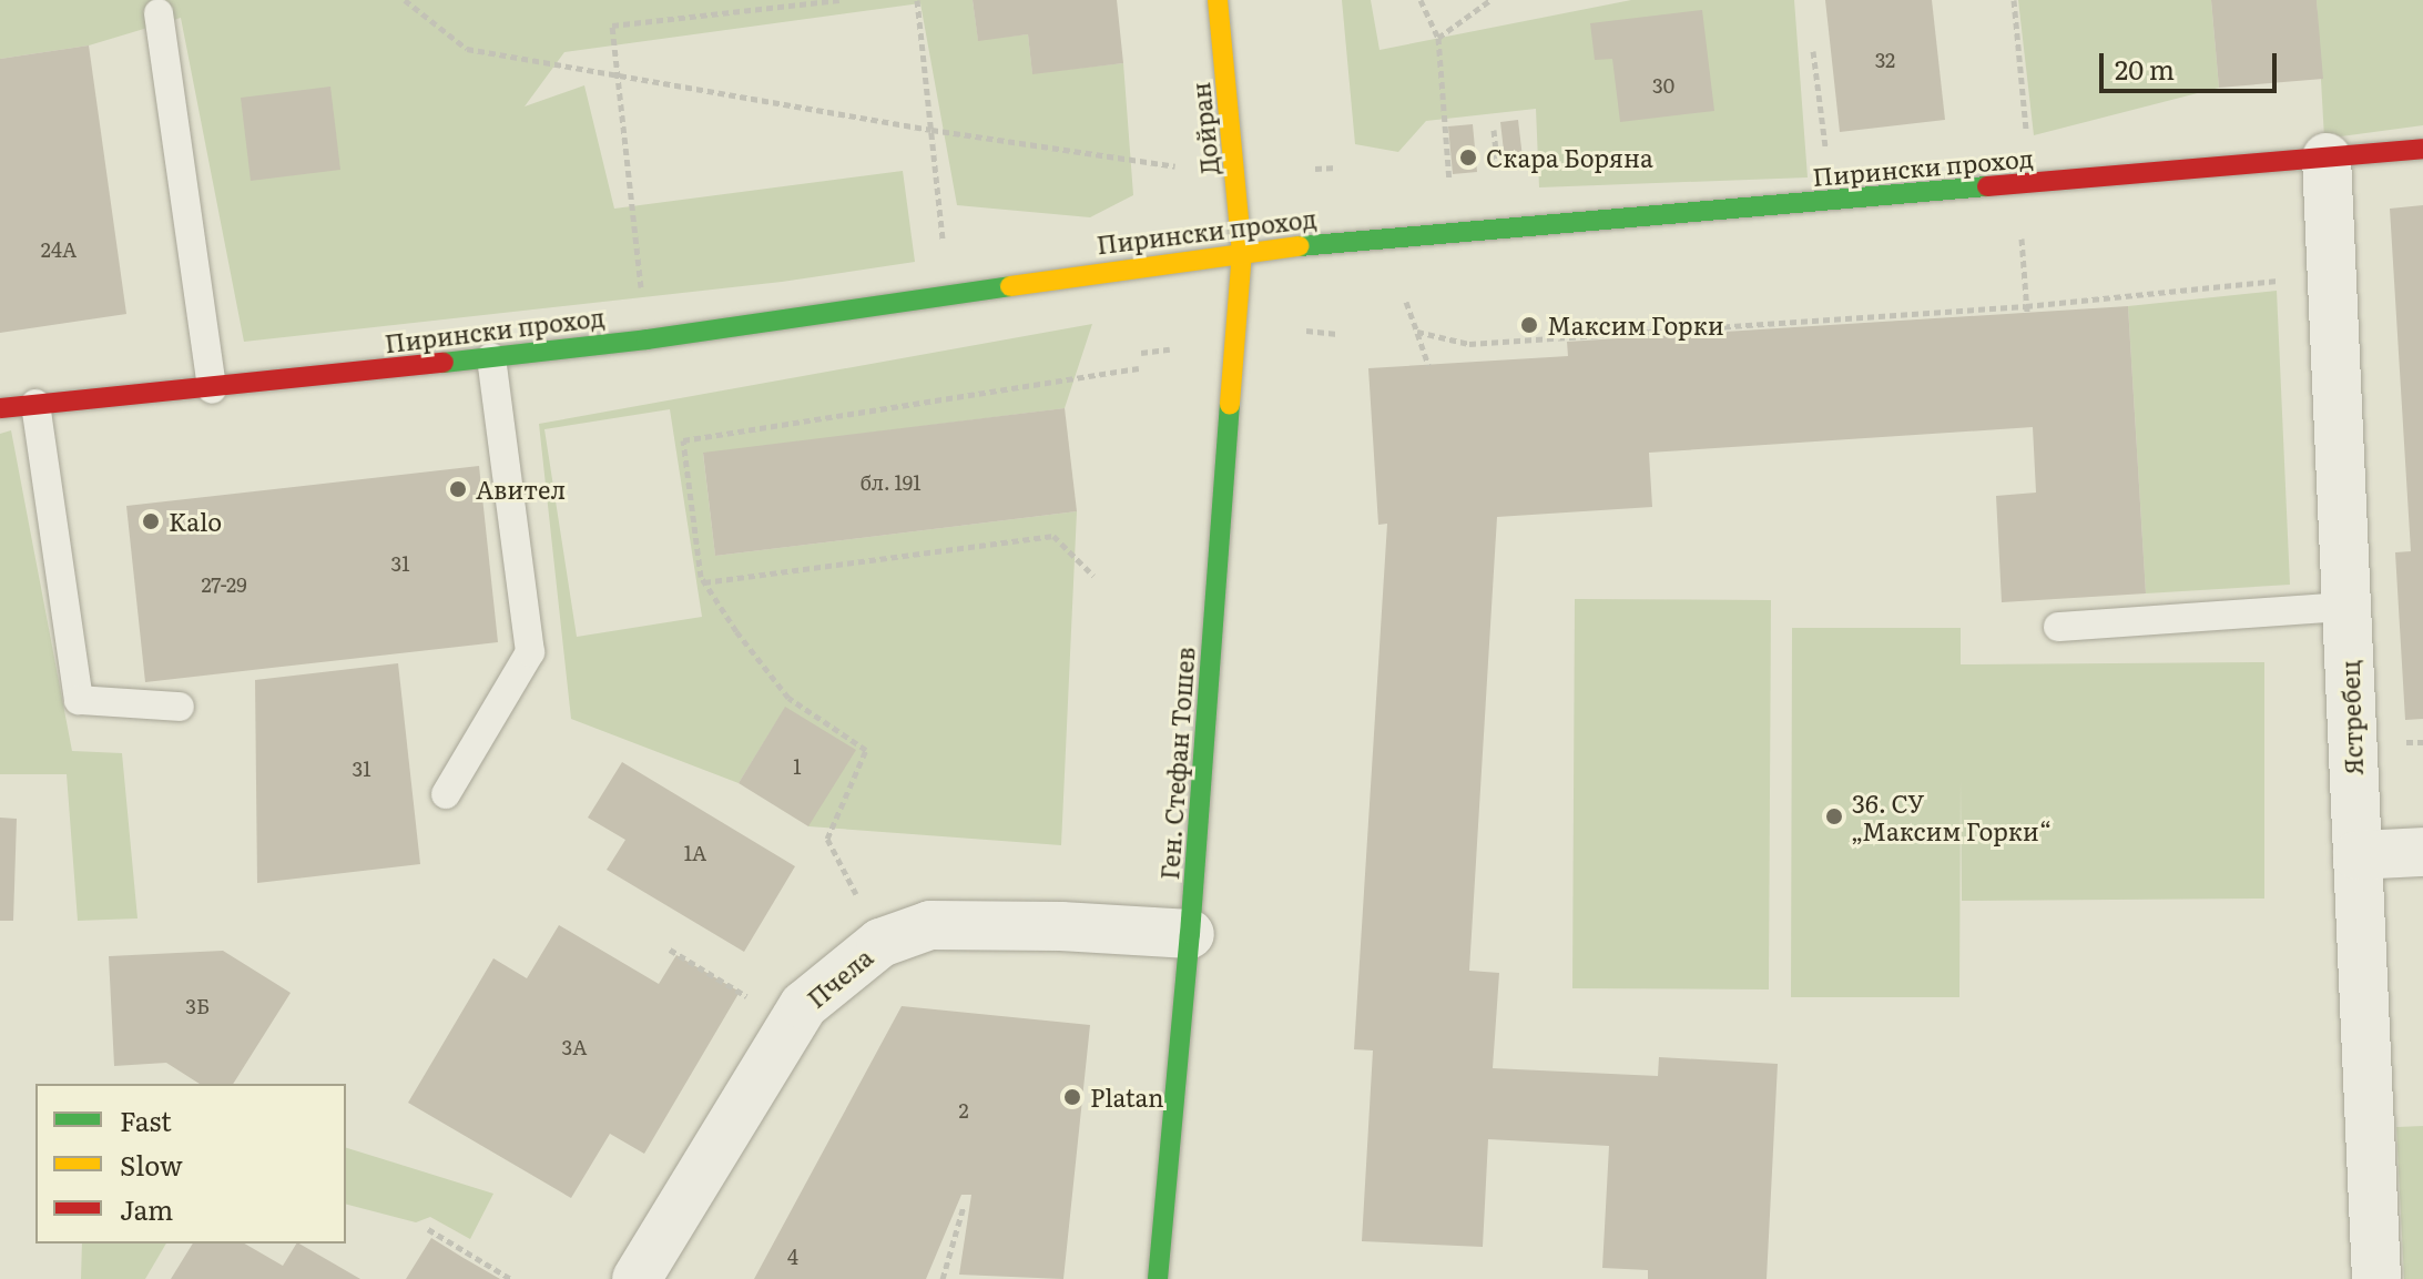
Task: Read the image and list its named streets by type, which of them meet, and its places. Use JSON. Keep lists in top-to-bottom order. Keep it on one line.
{"streets":{"street":["Дойран","Пирински проход","Ястребец","Ген. Стефан Тошев","Пчела"]},"crossings":[["Дойран","Пирински проход"],["Дойран","Ген. Стефан Тошев"],["Пирински проход","Ястребец"],["Пирински проход","Ген. Стефан Тошев"],["Ген. Стефан Тошев","Пчела"]],"places":["Скара Боряна","Максим Горки","Авител","Kalo","36. СУ „Максим Горки“","Platan"],"house_numbers":["32","30","24А","бл. 191","31","27-29","1","31","1А","3Б","3А","2","4"],"legend":["Fast","Slow","Jam"],"scale_bar":"20 m"}
